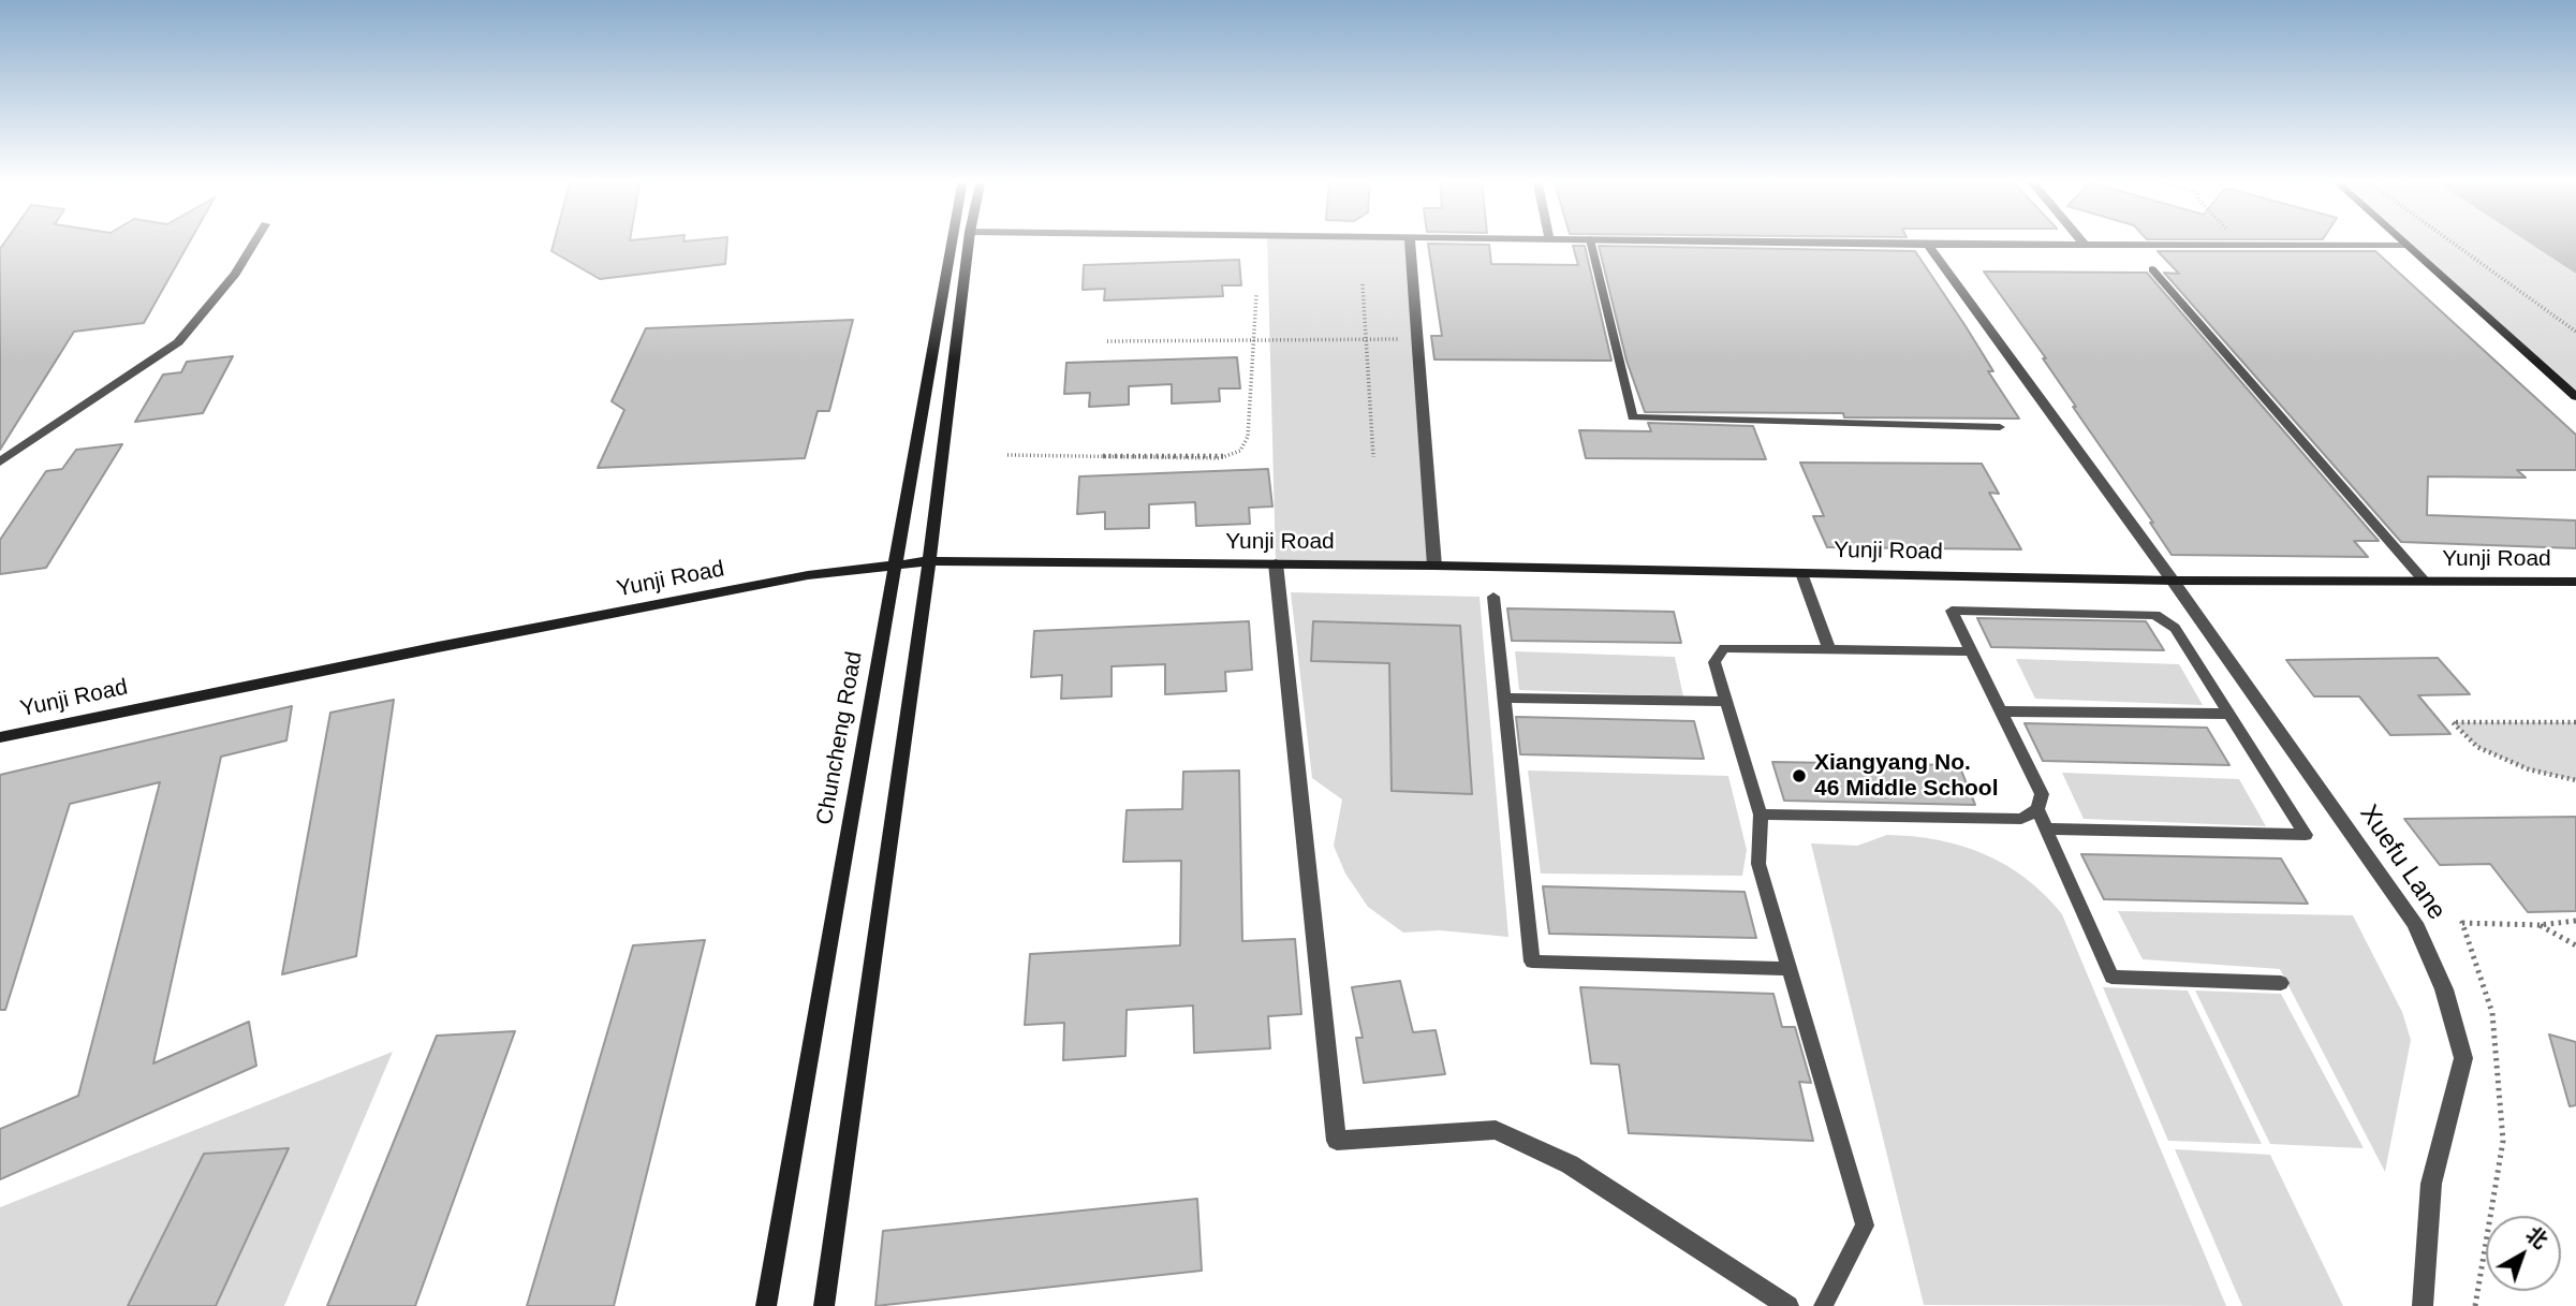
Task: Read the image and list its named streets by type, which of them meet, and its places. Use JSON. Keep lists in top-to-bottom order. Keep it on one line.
{"streets":{"street":["Yunji Road","Chuncheng Road","Xuefu Lane"]},"crossings":[["Yunji Road","Chuncheng Road"],["Yunji Road","Xuefu Lane"]],"places":["Xiangyang No. 46 Middle School"],"north":"top right"}
